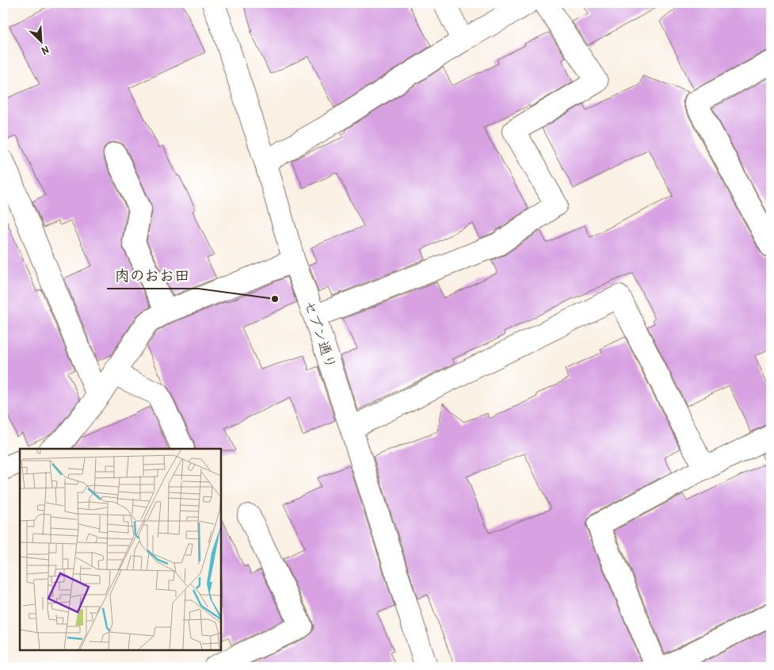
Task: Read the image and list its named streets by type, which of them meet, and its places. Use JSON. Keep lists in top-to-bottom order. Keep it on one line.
{"streets":{"street":["セブン通り"]},"places":["肉のおお田"],"north":"bottom right"}
